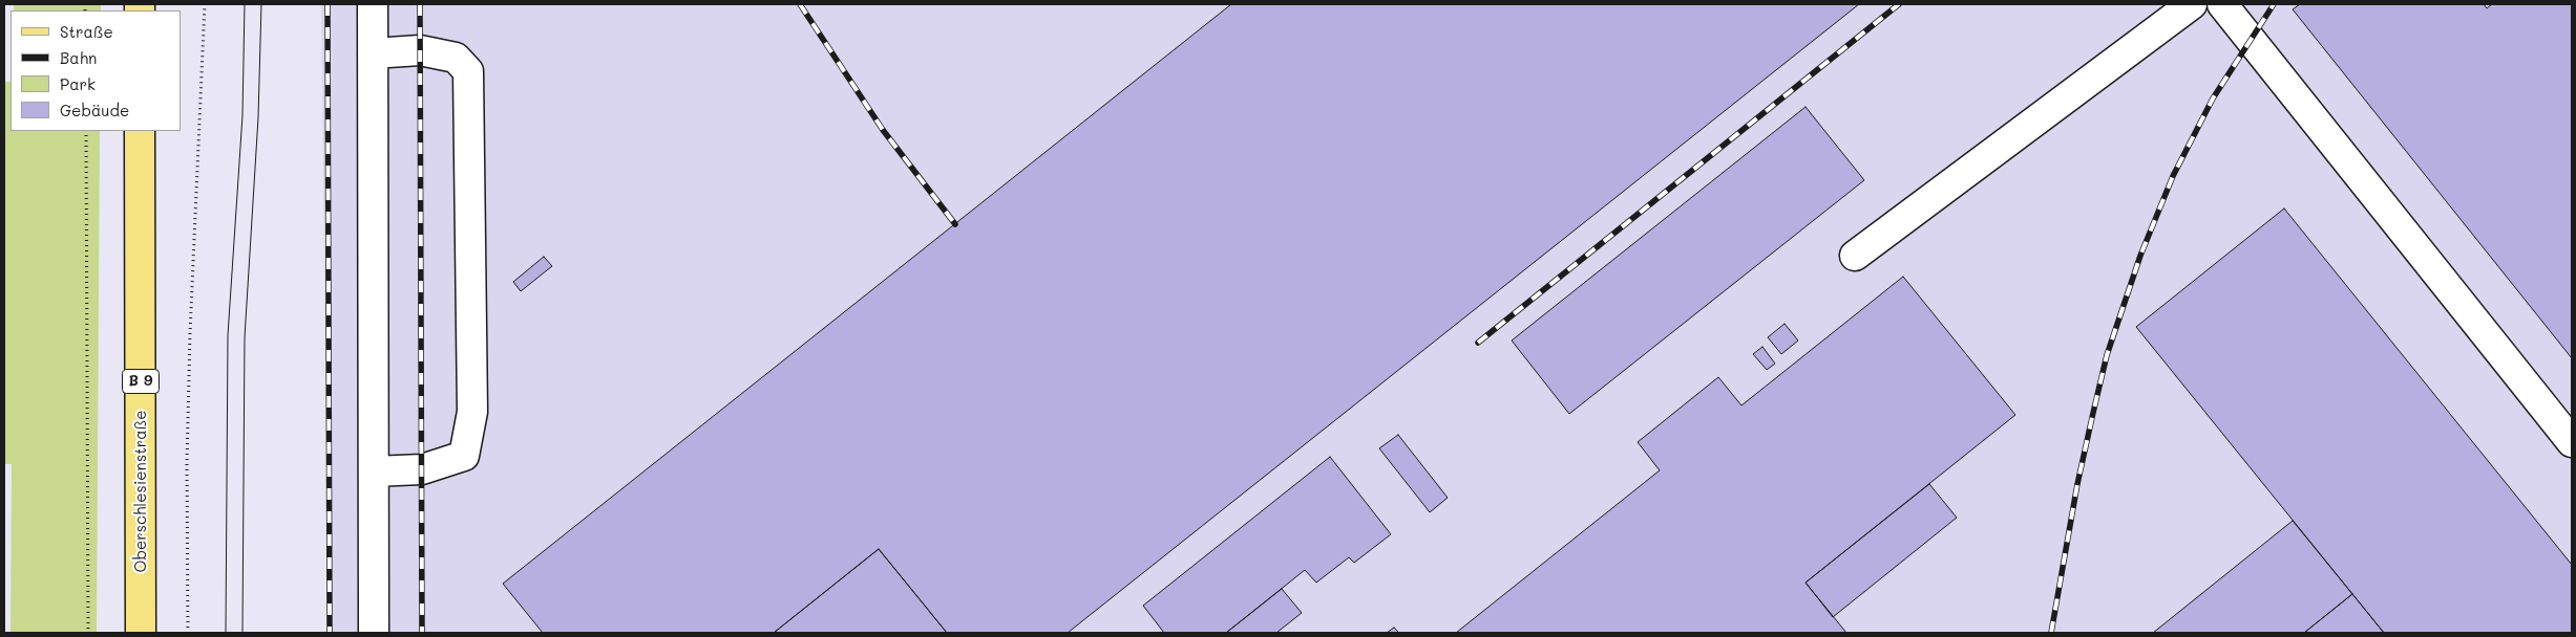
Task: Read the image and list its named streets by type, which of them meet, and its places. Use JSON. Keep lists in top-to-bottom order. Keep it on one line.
{"streets":{"main road":["B 9","Oberschlesienstraße"]},"legend":["Straße","Bahn","Park","Gebäude"]}
